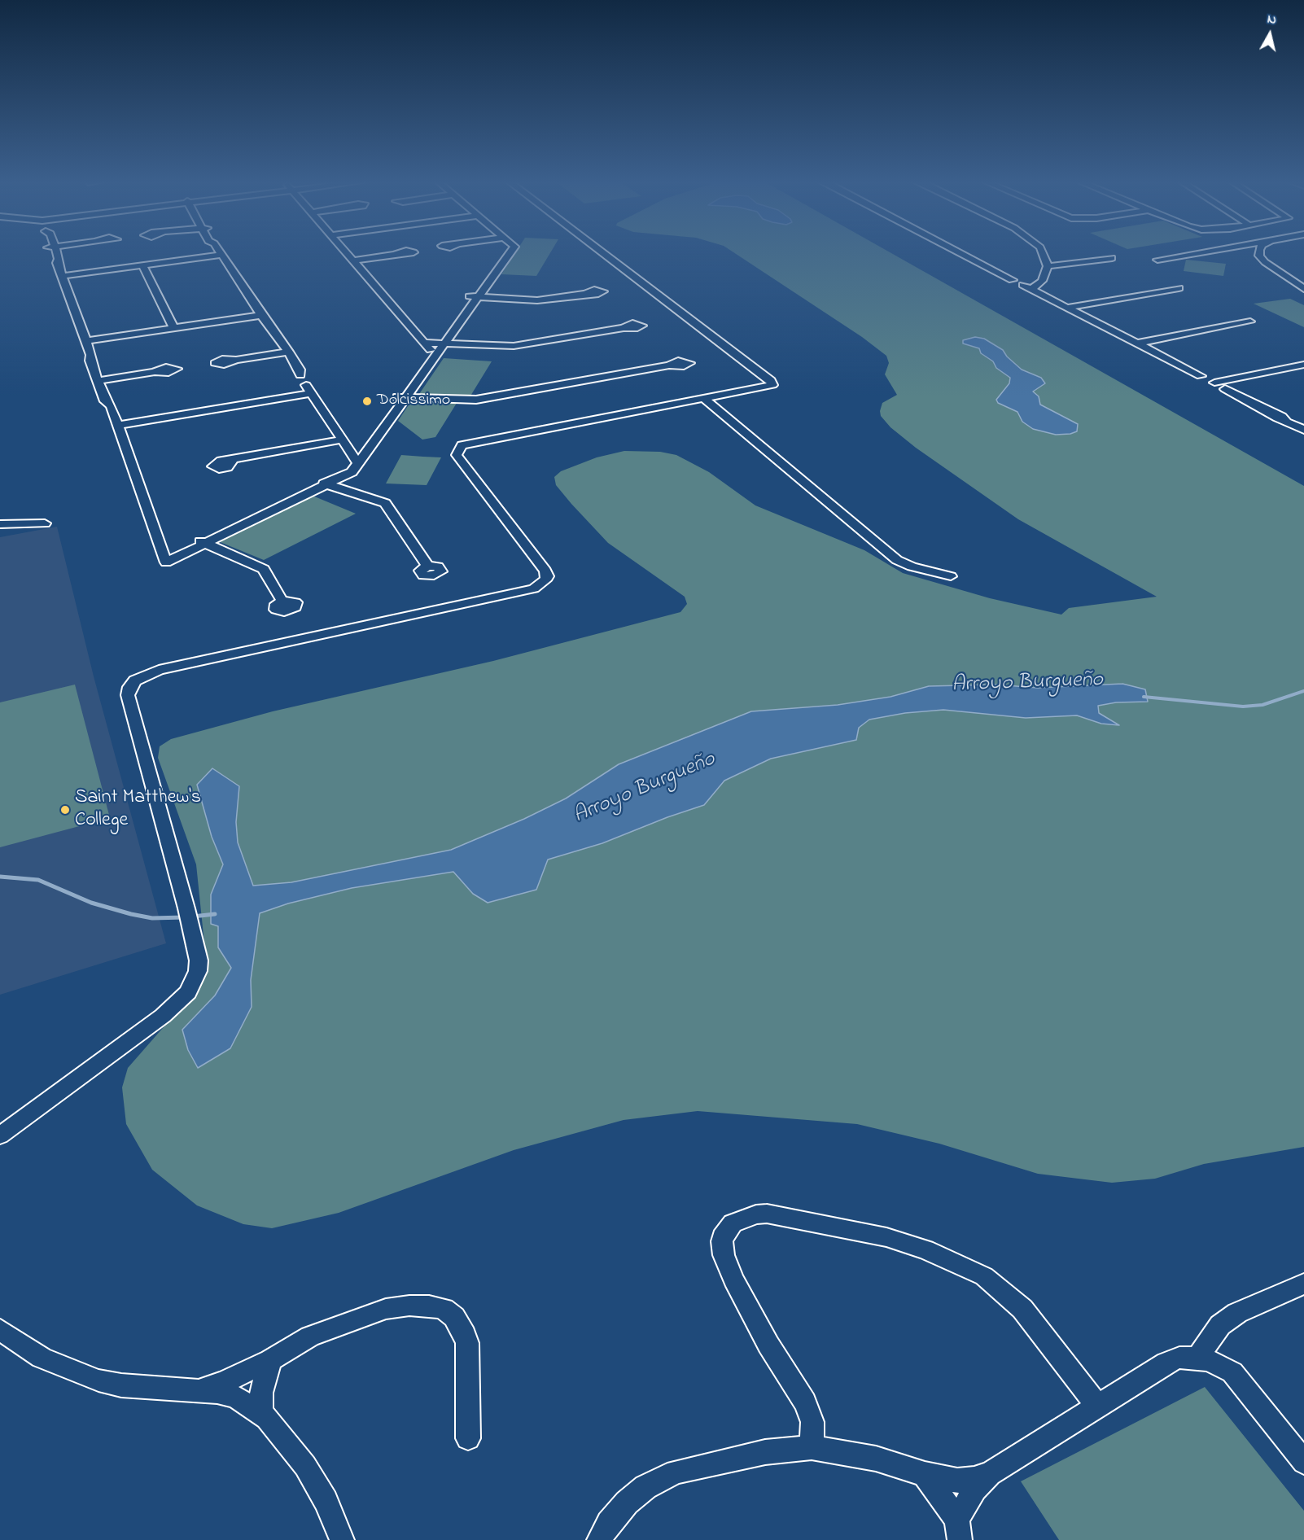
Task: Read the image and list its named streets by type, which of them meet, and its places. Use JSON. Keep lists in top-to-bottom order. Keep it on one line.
{"water":["Arroyo Burgueño"],"places":["Dolcissimo","Saint Matthew's College"],"north":"top"}
